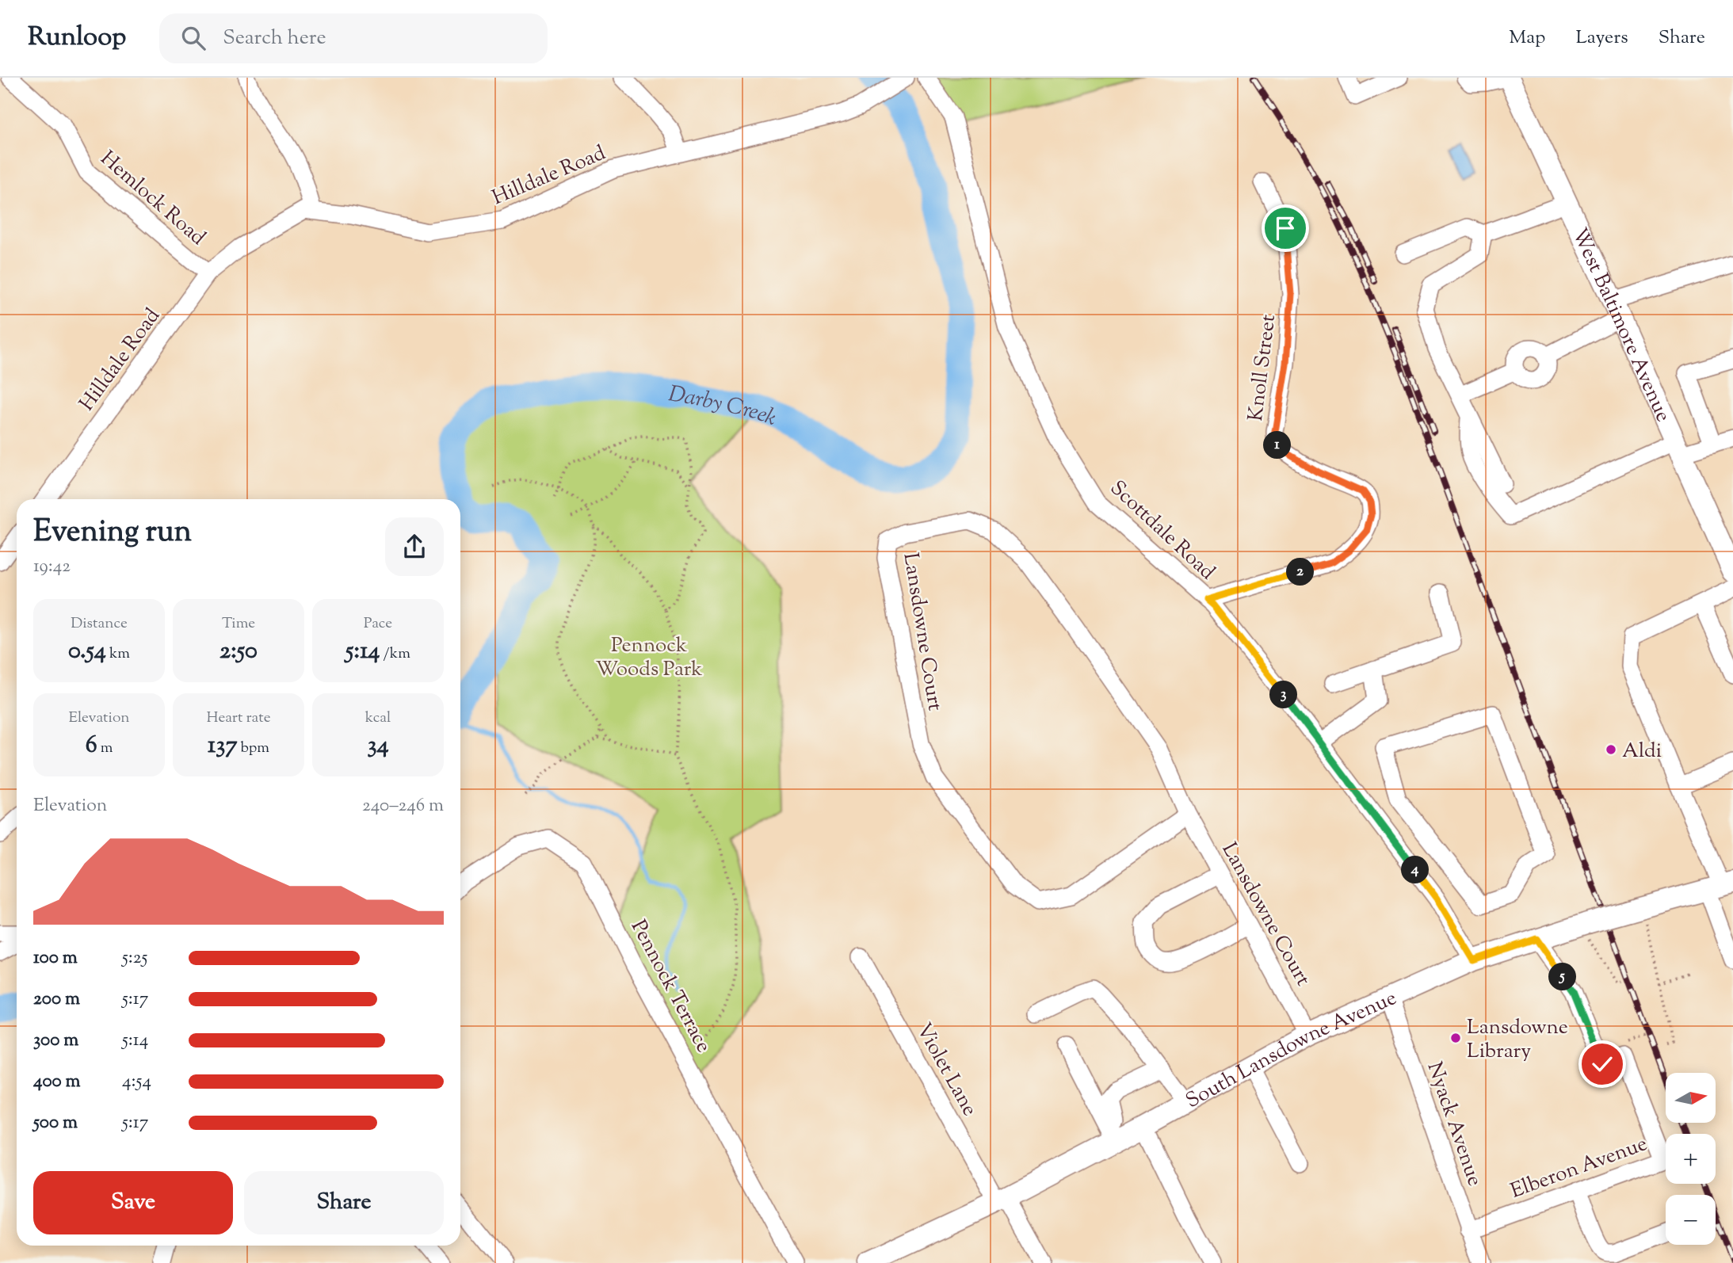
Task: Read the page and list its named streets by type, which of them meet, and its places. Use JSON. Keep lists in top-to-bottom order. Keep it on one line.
{"streets":{"main road":["West Baltimore Avenue","South Lansdowne Avenue"],"street":["Hilldale Road","Hemlock Road","Knoll Street","Scottdale Road","Lansdowne Court","Pennock Terrace","Violet Lane","Nyack Avenue","Elberon Avenue"]},"crossings":[["Hilldale Road","Hemlock Road"],["Knoll Street","Scottdale Road"],["Scottdale Road","South Lansdowne Avenue"],["Lansdowne Court","South Lansdowne Avenue"],["South Lansdowne Avenue","Violet Lane"],["South Lansdowne Avenue","Nyack Avenue"],["South Lansdowne Avenue","Elberon Avenue"],["Nyack Avenue","Elberon Avenue"]],"water":["Darby Creek"],"parks":["Pennock Woods Park"],"places":["Aldi","Lansdowne Library"],"north":"right","page":{"header":"Runloop","search":"Search here","nav":["Map","Layers","Share"],"pins":["1","2","3","4","5"],"heading":["Evening run","19:42"],"stats":[["Distance","0.54 km"],["Time","2:50"],["Pace","5:14 /km"],["Elevation","6 m"],["Heart rate","137 bpm"],["kcal","34"]],"chart":["Elevation","240–246 m"],"list":[{"name":"100 m","note":"5:25"},{"name":"200 m","note":"5:17"},{"name":"300 m","note":"5:14"},{"name":"400 m","note":"4:54"},{"name":"500 m","note":"5:17"}],"map_buttons":["+","−"],"buttons":["Save","Share"]}}
